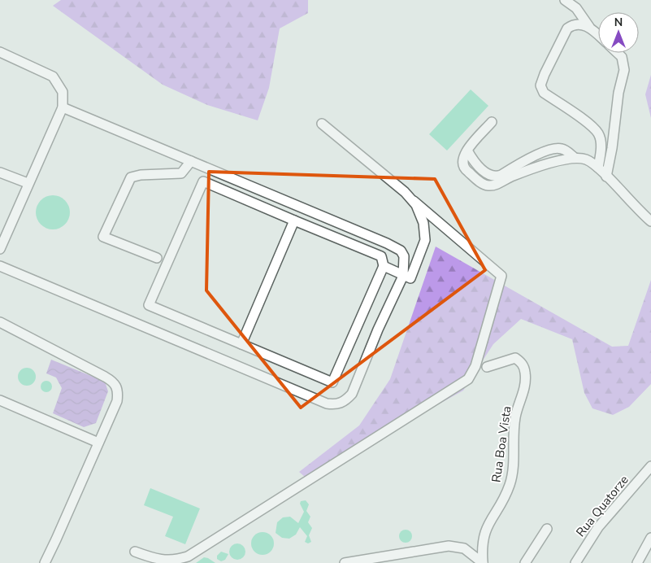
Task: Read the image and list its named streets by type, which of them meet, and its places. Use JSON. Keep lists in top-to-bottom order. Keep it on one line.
{"streets":{"street":["Rua Boa Vista","Rua Quatorze"]},"north":"top"}
